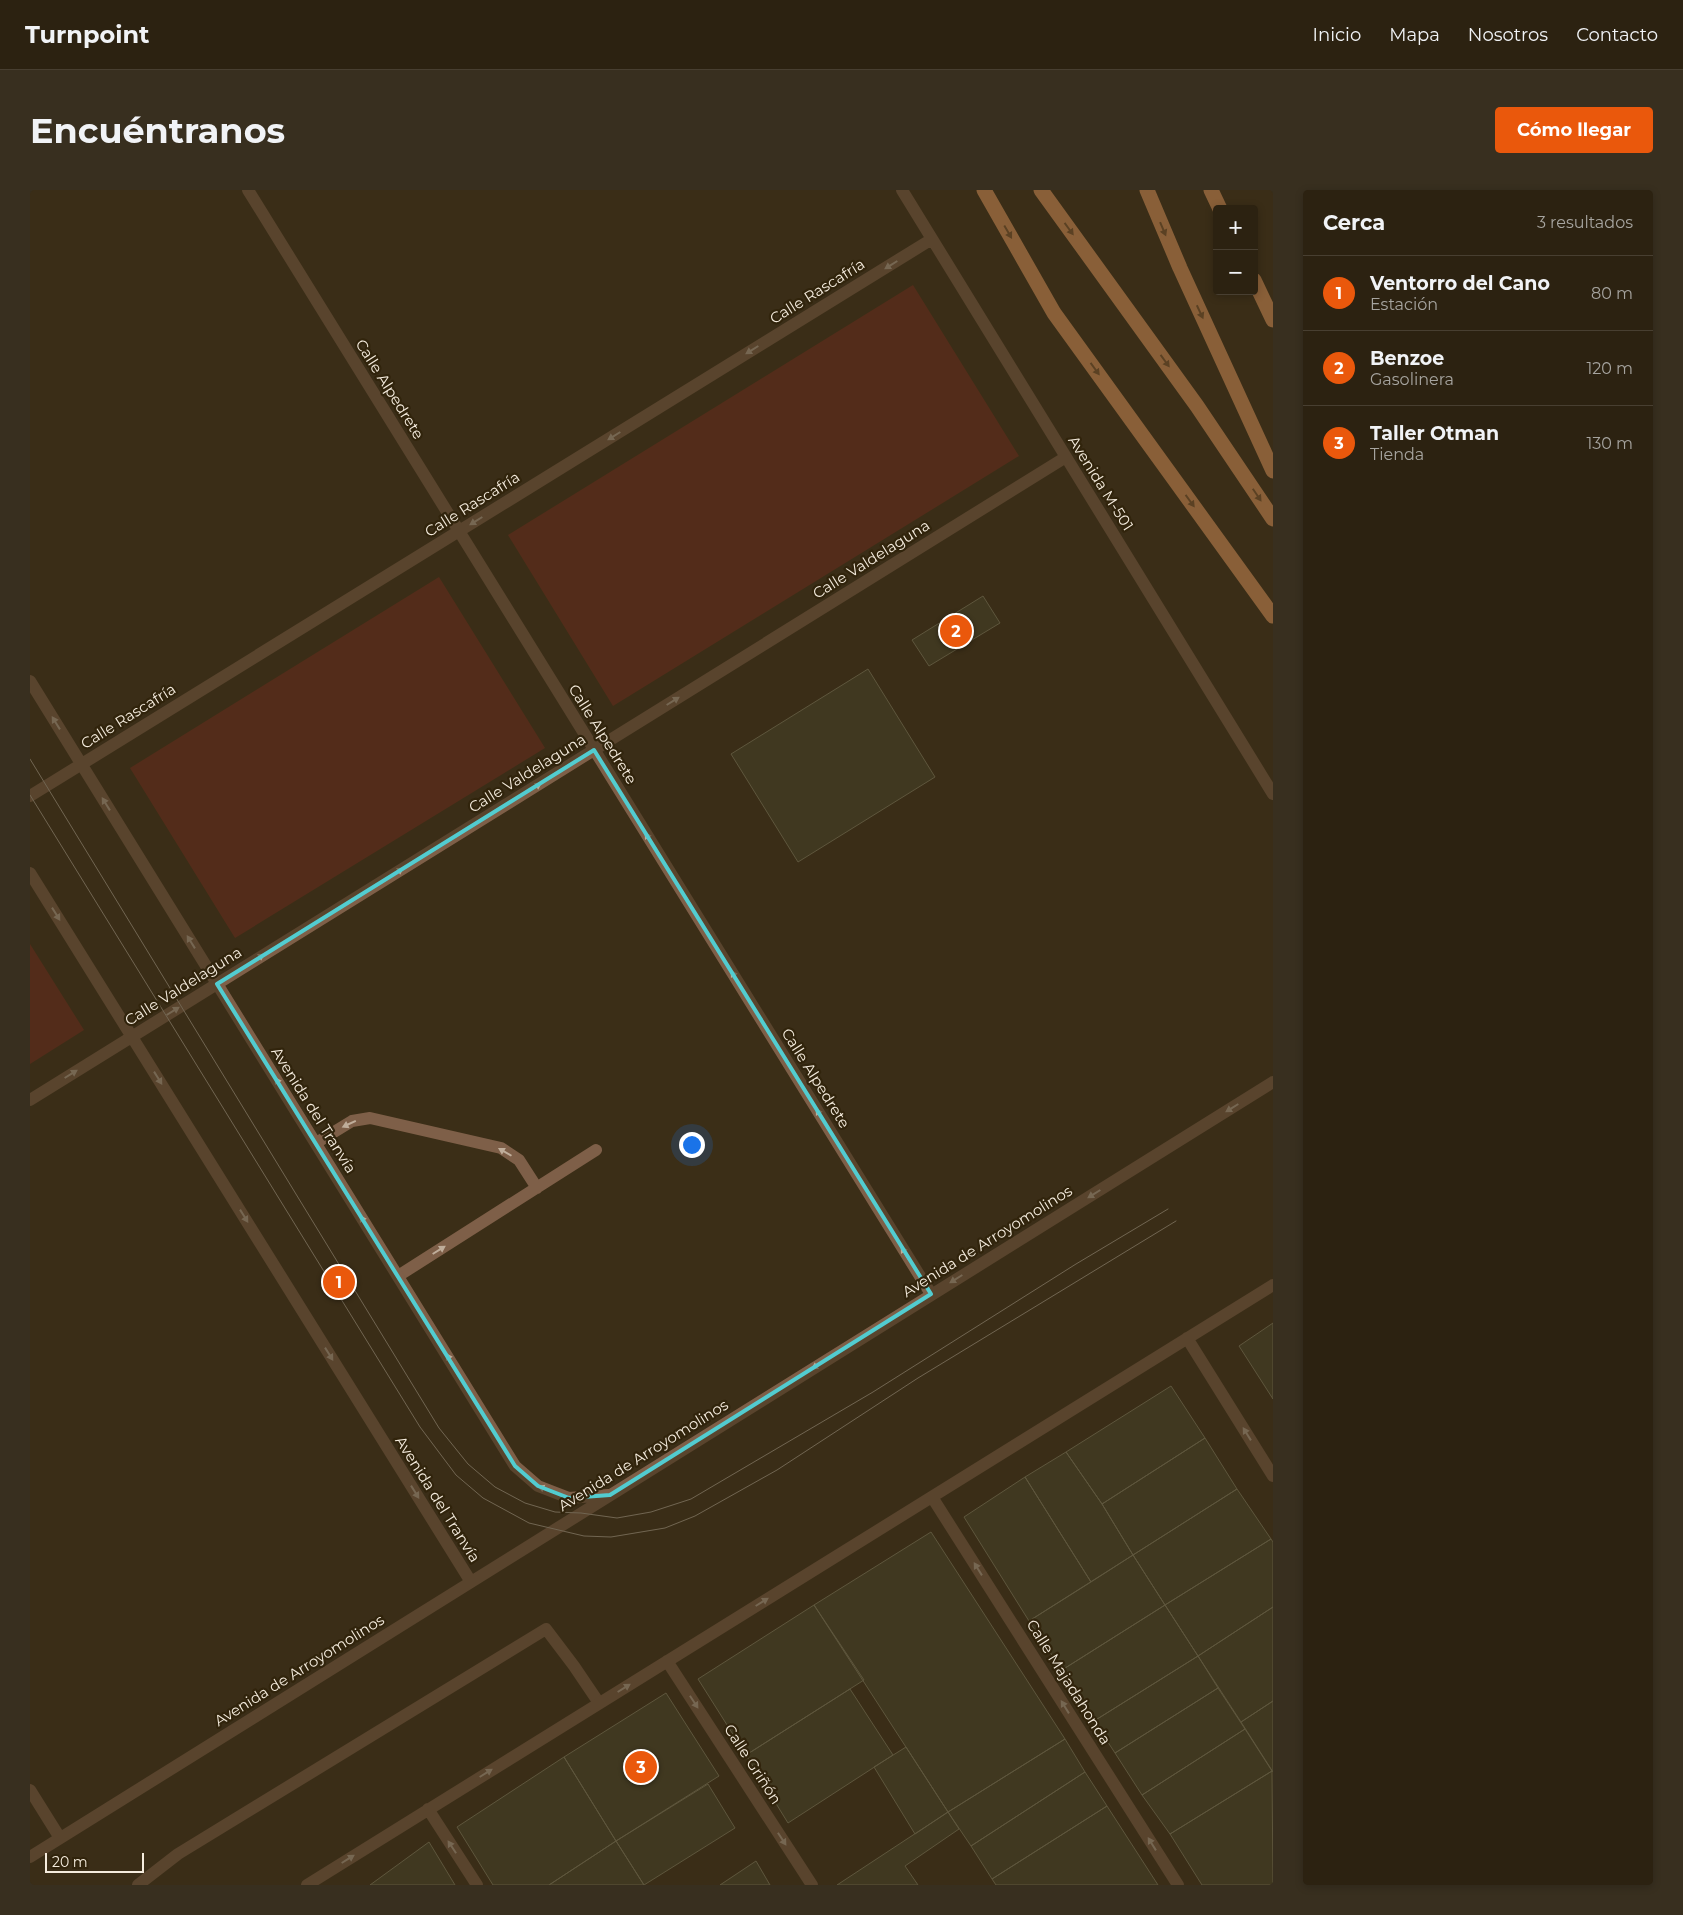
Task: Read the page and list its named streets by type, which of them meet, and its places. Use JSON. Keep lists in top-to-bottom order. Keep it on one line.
{"streets":{"street":["Calle Rascafría","Calle Alpedrete","Avenida M-501","Calle Valdelaguna","Avenida del Tranvía","Avenida de Arroyomolinos","Calle Majadahonda","Calle Griñón"]},"crossings":[["Calle Rascafría","Calle Alpedrete"],["Calle Rascafría","Avenida M-501"],["Calle Rascafría","Avenida del Tranvía"],["Calle Alpedrete","Calle Valdelaguna"],["Calle Alpedrete","Avenida de Arroyomolinos"],["Avenida M-501","Calle Valdelaguna"],["Calle Valdelaguna","Avenida del Tranvía"],["Avenida del Tranvía","Avenida de Arroyomolinos"]],"one_way":["Calle Rascafría","Calle Alpedrete","Calle Valdelaguna","Avenida de Arroyomolinos","Calle Majadahonda","Calle Griñón"],"scale_bar":"20 m","page":{"header":"Turnpoint","nav":["Inicio","Mapa","Nosotros","Contacto"],"buttons":"Cómo llegar","title":"Encuéntranos","heading":["Cerca","3 resultados"],"map_buttons":["+","−"],"list":[{"mark":"1","name":"Ventorro del Cano","note":"Estación","value":"80 m"},{"mark":"2","name":"Benzoe","note":"Gasolinera","value":"120 m"},{"mark":"3","name":"Taller Otman","note":"Tienda","value":"130 m"}],"pins":["2","1","3"],"scale":"20 m"}}
